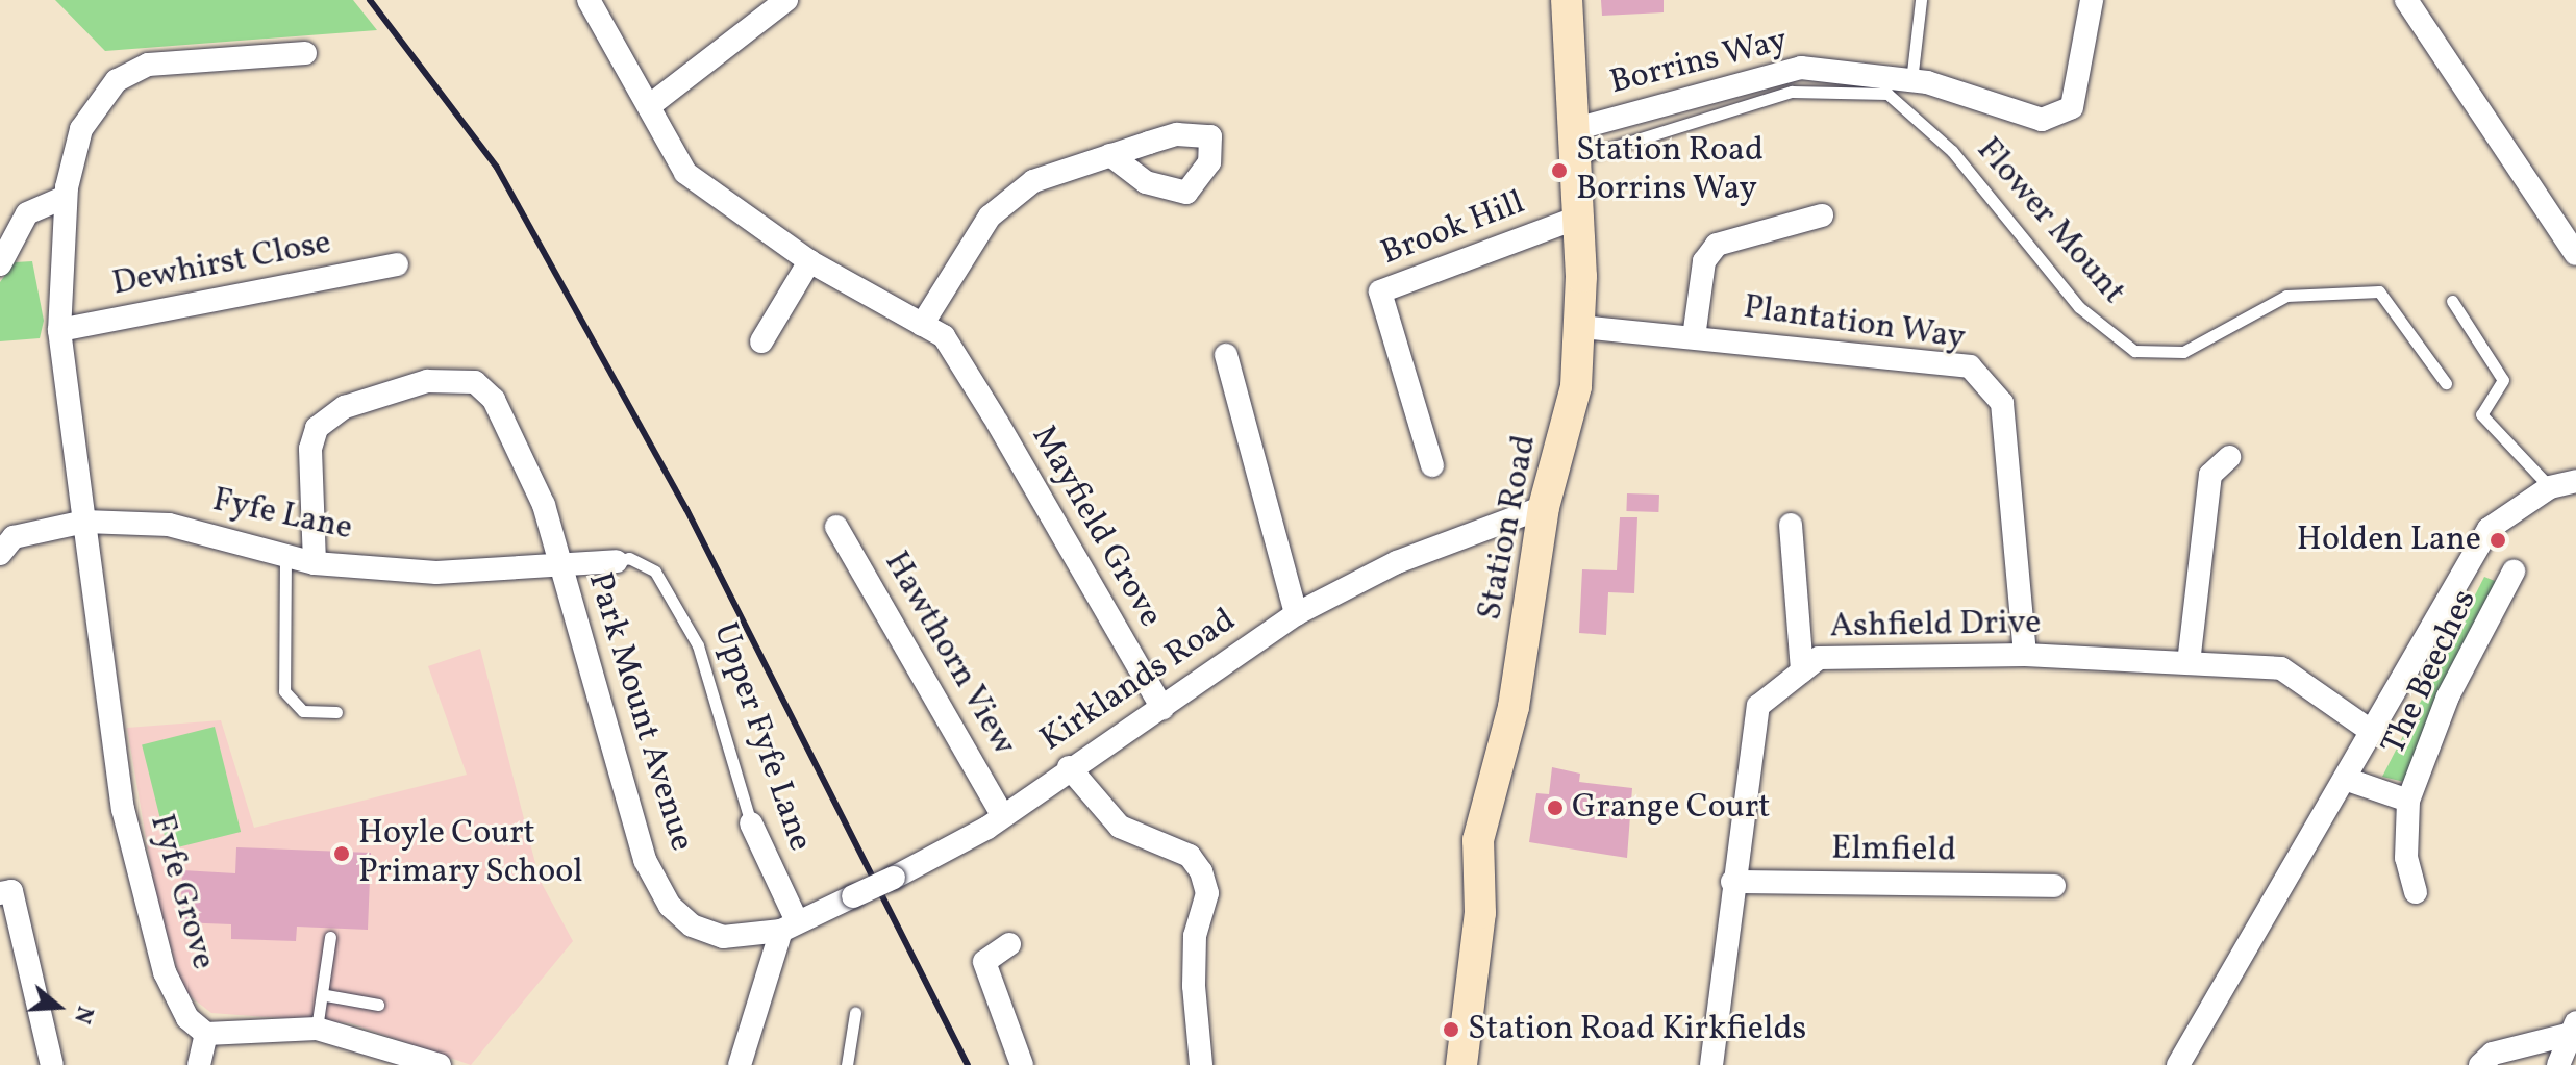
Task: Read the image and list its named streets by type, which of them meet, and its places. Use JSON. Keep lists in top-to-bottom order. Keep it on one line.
{"streets":{"street":["Borrins Way","Brook Hill","Dewhirst Close","Plantation Way","Fyfe Lane","Mayfield Grove","Station Road","Ashfield Drive","Hawthorn View","The Beeches","Kirklands Road","Park Mount Avenue","Upper Fyfe Lane","Elmfield","Fyfe Grove"],"lane":["Flower Mount"]},"crossings":[["Borrins Way","Flower Mount"],["Borrins Way","Station Road"],["Flower Mount","Station Road"],["Brook Hill","Station Road"],["Dewhirst Close","Fyfe Grove"],["Plantation Way","Station Road"],["Plantation Way","Ashfield Drive"],["Fyfe Lane","Park Mount Avenue"],["Fyfe Lane","Upper Fyfe Lane"],["Fyfe Lane","Fyfe Grove"],["Mayfield Grove","Kirklands Road"],["Station Road","Kirklands Road"],["Ashfield Drive","Elmfield"],["Hawthorn View","Kirklands Road"],["Kirklands Road","Park Mount Avenue"],["Kirklands Road","Upper Fyfe Lane"],["Park Mount Avenue","Upper Fyfe Lane"]],"places":["Station Road Borrins Way","Holden Lane","Grange Court","Hoyle Court Primary School","Station Road Kirkfields"],"north":"right"}
